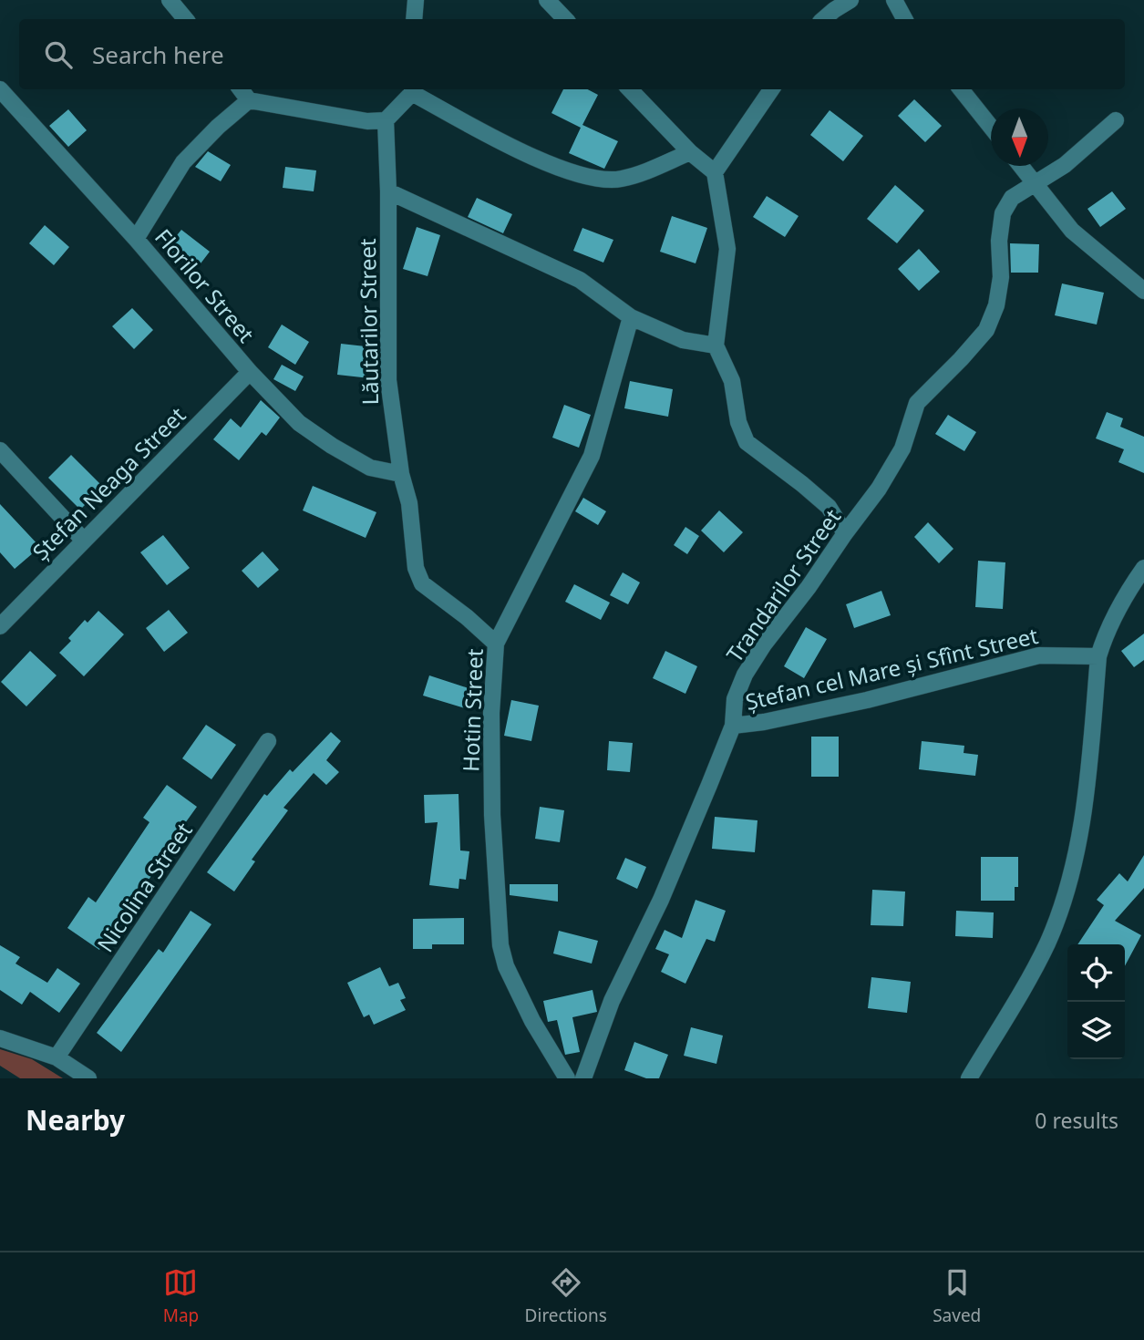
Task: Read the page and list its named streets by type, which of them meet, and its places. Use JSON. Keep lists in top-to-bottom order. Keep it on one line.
{"streets":{"street":["Florilor Street","Lăutarilor Street","Ștefan Neaga Street","Trandarilor Street","Ștefan cel Mare și Sfînt Street","Hotin Street","Nicolina Street"]},"crossings":[["Florilor Street","Lăutarilor Street"],["Florilor Street","Ștefan Neaga Street"],["Lăutarilor Street","Hotin Street"],["Trandarilor Street","Ștefan cel Mare și Sfînt Street"]],"north":"bottom","page":{"search":"Search here","heading":["Nearby","0 results"],"nav":["Map","Directions","Saved"]}}
